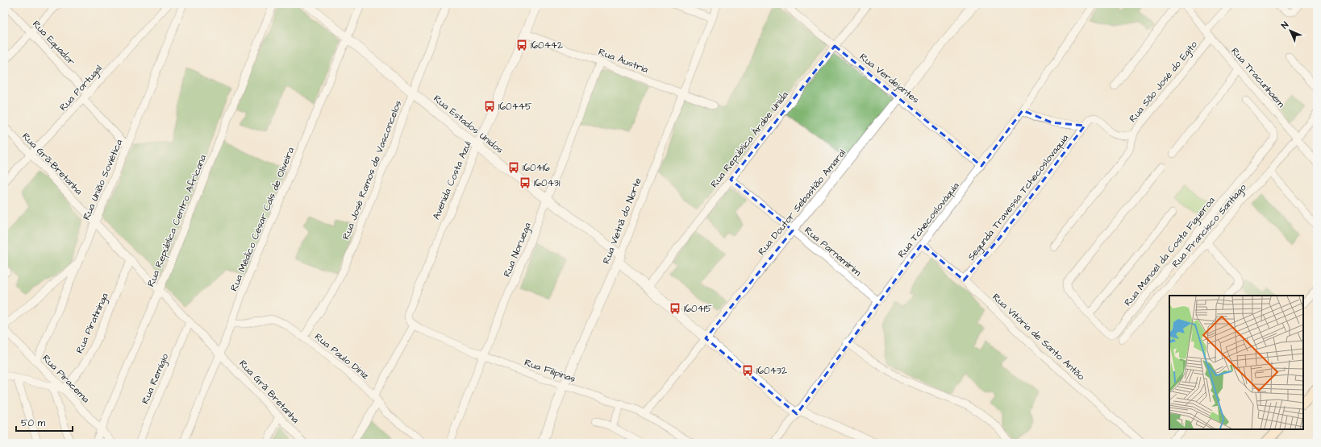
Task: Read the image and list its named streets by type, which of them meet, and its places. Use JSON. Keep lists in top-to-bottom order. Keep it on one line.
{"streets":{"street":["Rua Equador","Rua Áustria","Rua Tracunhaem","Rua Verdejantes","Rua São José do Egito","Rua Portugal","Rua Estados Unidos","Rua República Árabe Unida","Rua Grã-Bretanha","Rua José Ramos de Vasconcelos","Rua União Soviética","Avenida Costa Azul","Segunda Travessa Tchecoslovaquia","Rua Doutor Sebastião Amaral","Rua Médico César Cals de Oliveira","Rua Tchecoslováquia","Rua República Centro Africana","Rua Vietnã do Norte","Rua Francisco Santiago","Rua Noruega","Rua Parnamirim","Rua Manoel da Costa Figueroa","Rua Piratininga","Rua Vitória de Santo Antão","Rua Paulo Diniz","Rua Filipinas","Rua Piracema","Rua Remígio","Rua Grã Bretanha"]},"crossings":[["Rua Equador","Rua Portugal"],["Rua Equador","Rua União Soviética"],["Rua Áustria","Avenida Costa Azul"],["Rua Áustria","Rua Vietnã do Norte"],["Rua Áustria","Rua Noruega"],["Rua Tracunhaem","Rua São José do Egito"],["Rua Tracunhaem","Rua Francisco Santiago"],["Rua Verdejantes","Rua República Árabe Unida"],["Rua Verdejantes","Rua Doutor Sebastião Amaral"],["Rua Verdejantes","Rua Tchecoslováquia"],["Rua Portugal","Rua Grã-Bretanha"],["Rua Estados Unidos","Rua República Árabe Unida"],["Rua Estados Unidos","Rua José Ramos de Vasconcelos"],["Rua Estados Unidos","Avenida Costa Azul"],["Rua Estados Unidos","Rua Doutor Sebastião Amaral"],["Rua Estados Unidos","Rua Médico César Cals de Oliveira"],["Rua Estados Unidos","Rua Tchecoslováquia"],["Rua Estados Unidos","Rua Vietnã do Norte"],["Rua Estados Unidos","Rua Noruega"],["Rua República Árabe Unida","Rua Parnamirim"],["Rua Grã-Bretanha","Rua União Soviética"],["Rua Grã-Bretanha","Rua Médico César Cals de Oliveira"],["Rua Grã-Bretanha","Rua República Centro Africana"],["Rua Grã-Bretanha","Rua Piratininga"],["Rua Grã-Bretanha","Rua Remígio"],["Rua Grã-Bretanha","Rua Grã Bretanha"],["Rua José Ramos de Vasconcelos","Rua Paulo Diniz"],["Rua União Soviética","Rua Piracema"],["Avenida Costa Azul","Rua Filipinas"],["Segunda Travessa Tchecoslovaquia","Rua Vitória de Santo Antão"],["Rua Doutor Sebastião Amaral","Rua Parnamirim"],["Rua Doutor Sebastião Amaral","Rua Filipinas"],["Rua Médico César Cals de Oliveira","Rua Paulo Diniz"],["Rua Médico César Cals de Oliveira","Rua Grã Bretanha"],["Rua Tchecoslováquia","Rua Parnamirim"],["Rua Tchecoslováquia","Rua Vitória de Santo Antão"],["Rua República Centro Africana","Rua Piracema"],["Rua Vietnã do Norte","Rua Filipinas"],["Rua Noruega","Rua Filipinas"],["Rua Piratininga","Rua Piracema"]],"places":{"bus stop":["160442","160445","160416","160431","160415","160432"]},"scale_bar":"50 m","north":"top left"}
